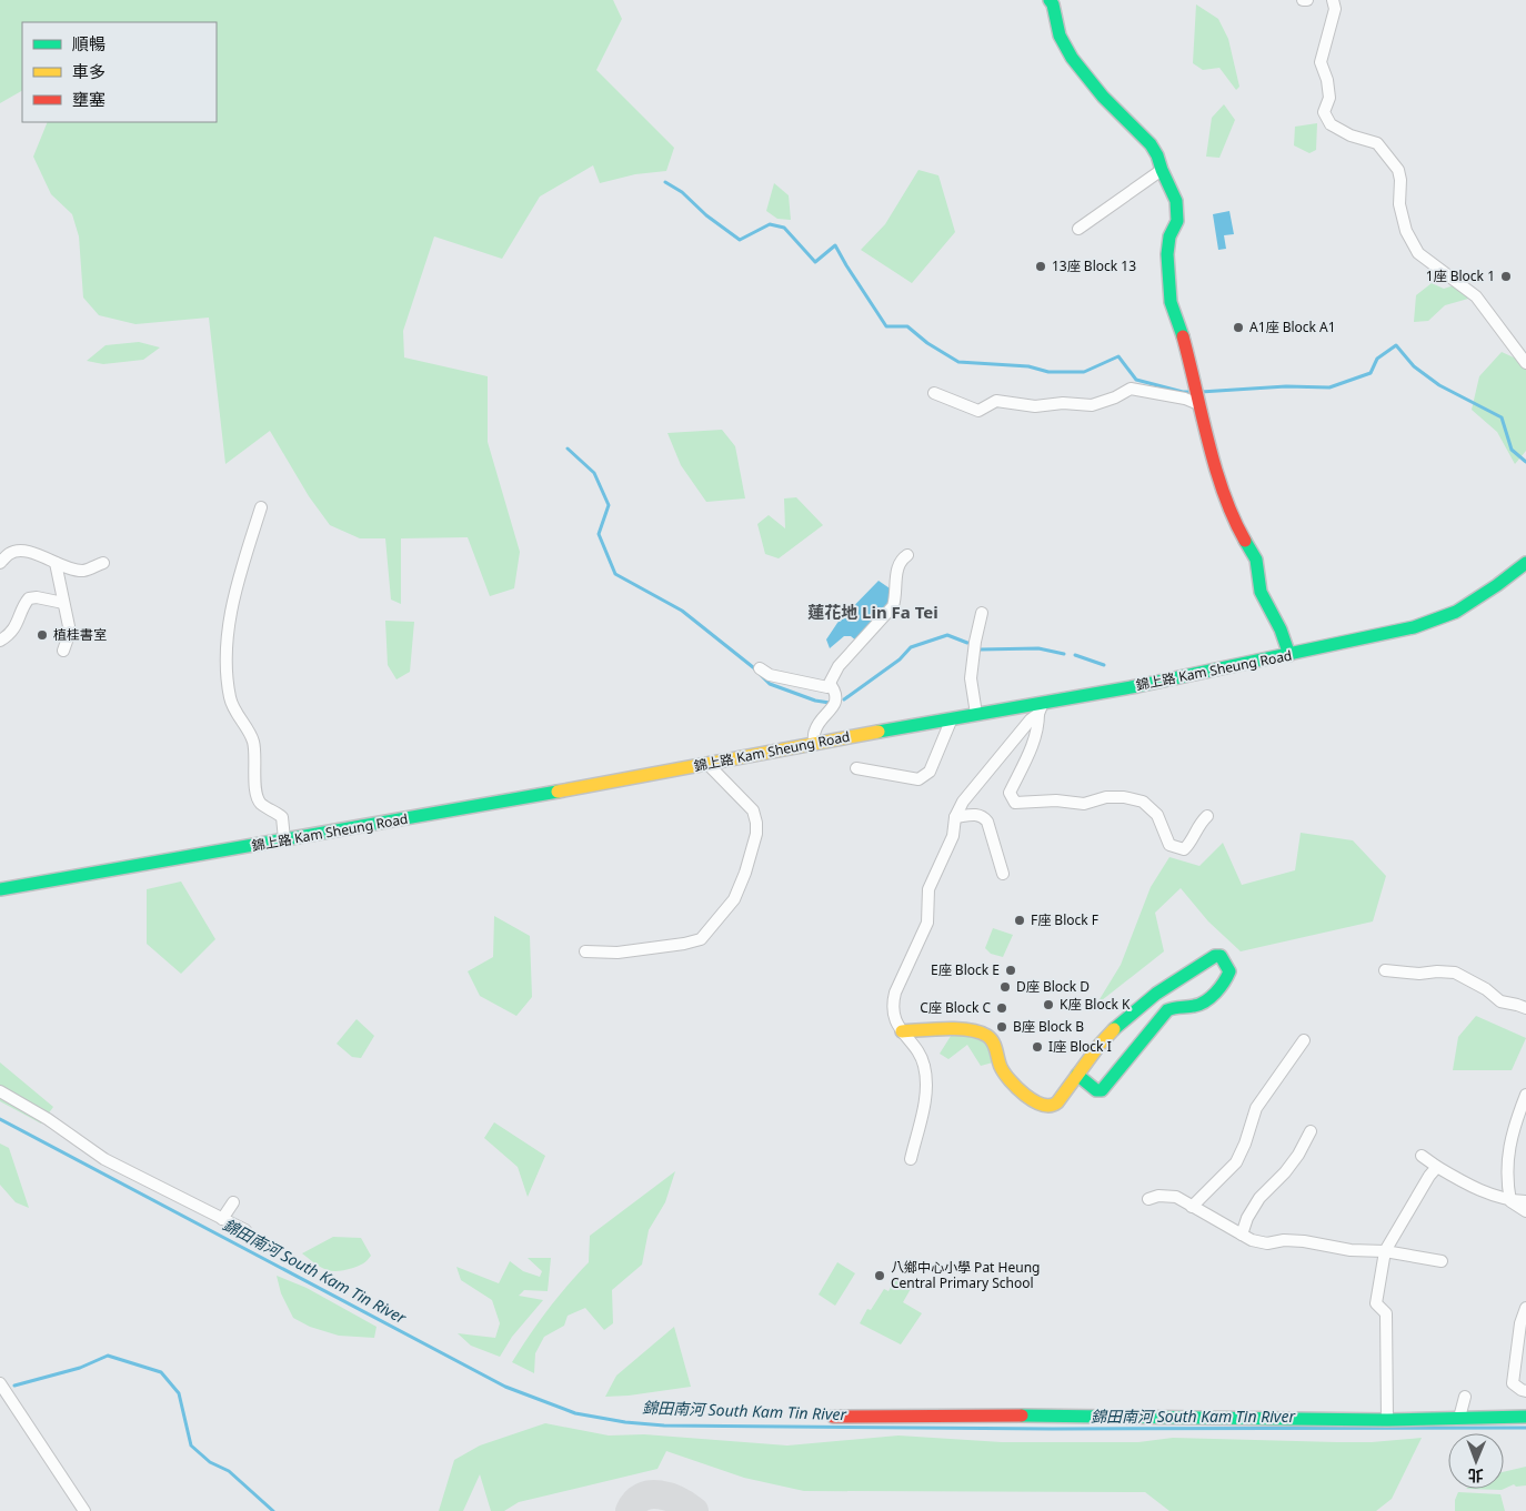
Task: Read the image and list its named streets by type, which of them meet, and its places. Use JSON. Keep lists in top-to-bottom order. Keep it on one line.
{"streets":{"street":["錦上路 Kam Sheung Road"]},"districts":["蓮花地 Lin Fa Tei"],"water":["錦田南河 South Kam Tin River"],"places":["13座 Block 13","1座 Block 1","A1座 Block A1","植桂書室","F座 Block F","E座 Block E","D座 Block D","K座 Block K","C座 Block C","B座 Block B","I座 Block I","八鄉中心小學 Pat Heung Central Primary School"],"legend":["順暢","車多","壅塞"],"north":"bottom"}
